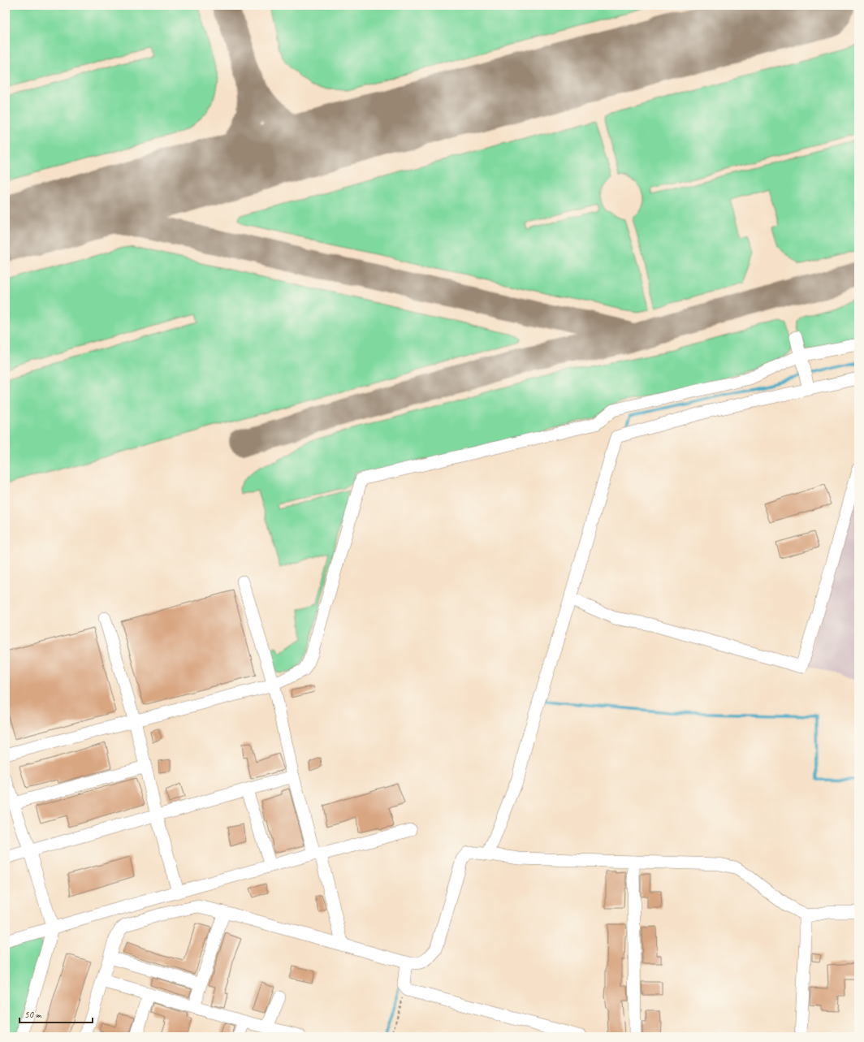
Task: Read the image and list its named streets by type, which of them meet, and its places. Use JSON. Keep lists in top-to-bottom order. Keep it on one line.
{"scale_bar":"50 m"}
